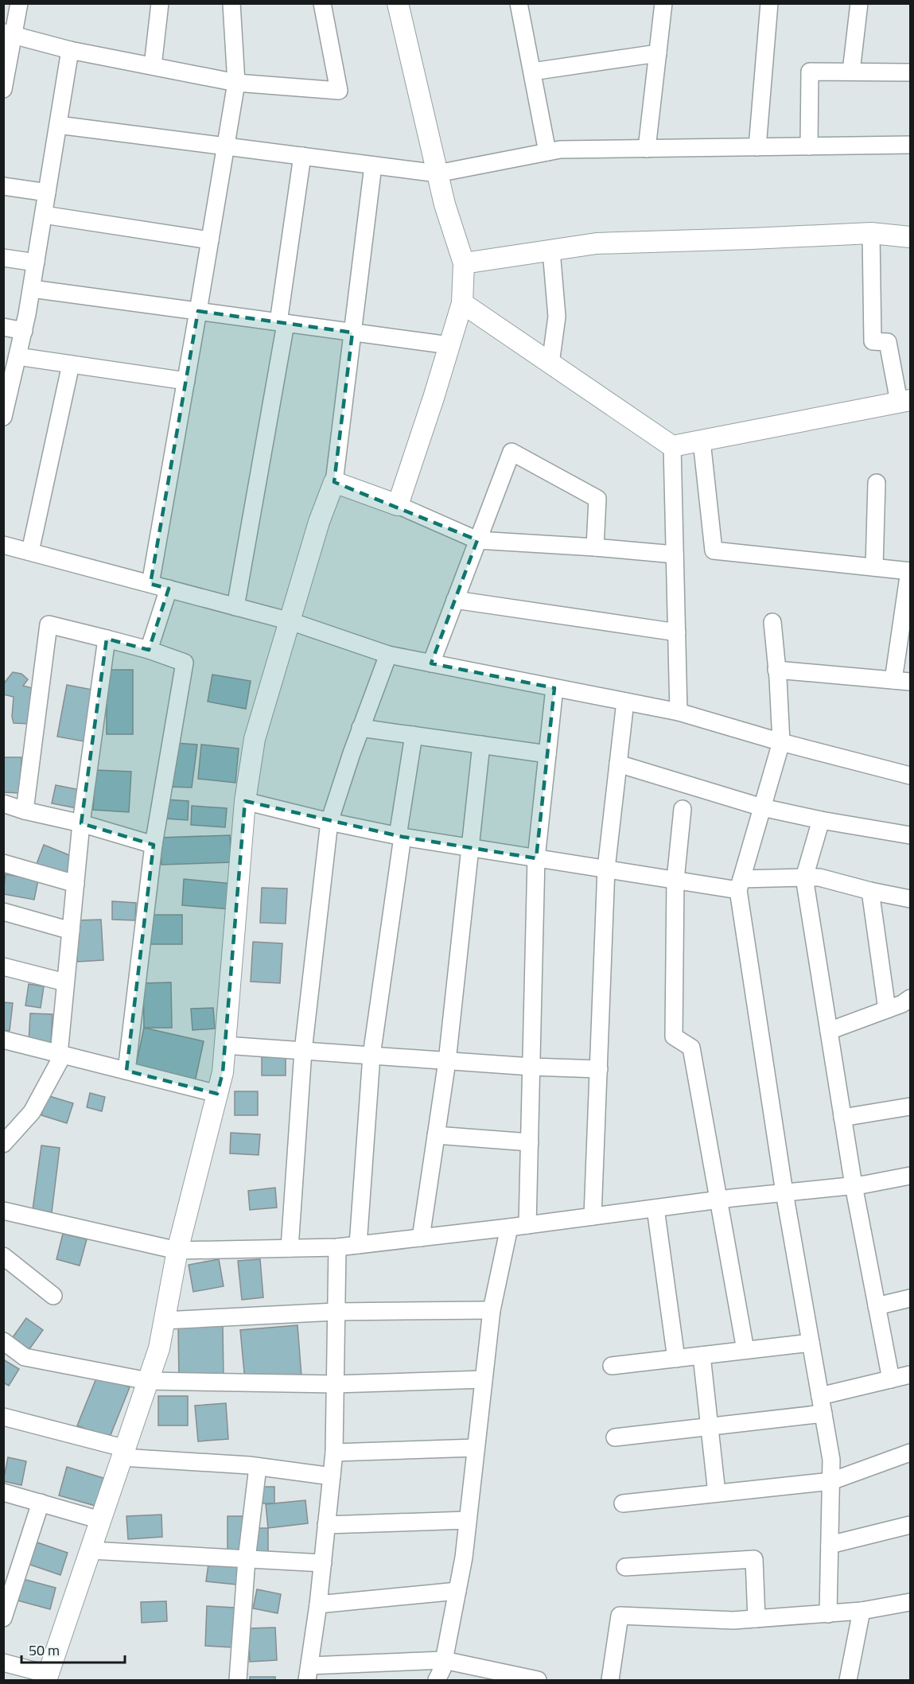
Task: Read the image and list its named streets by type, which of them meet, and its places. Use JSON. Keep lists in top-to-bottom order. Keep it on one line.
{"scale_bar":"50 m"}
